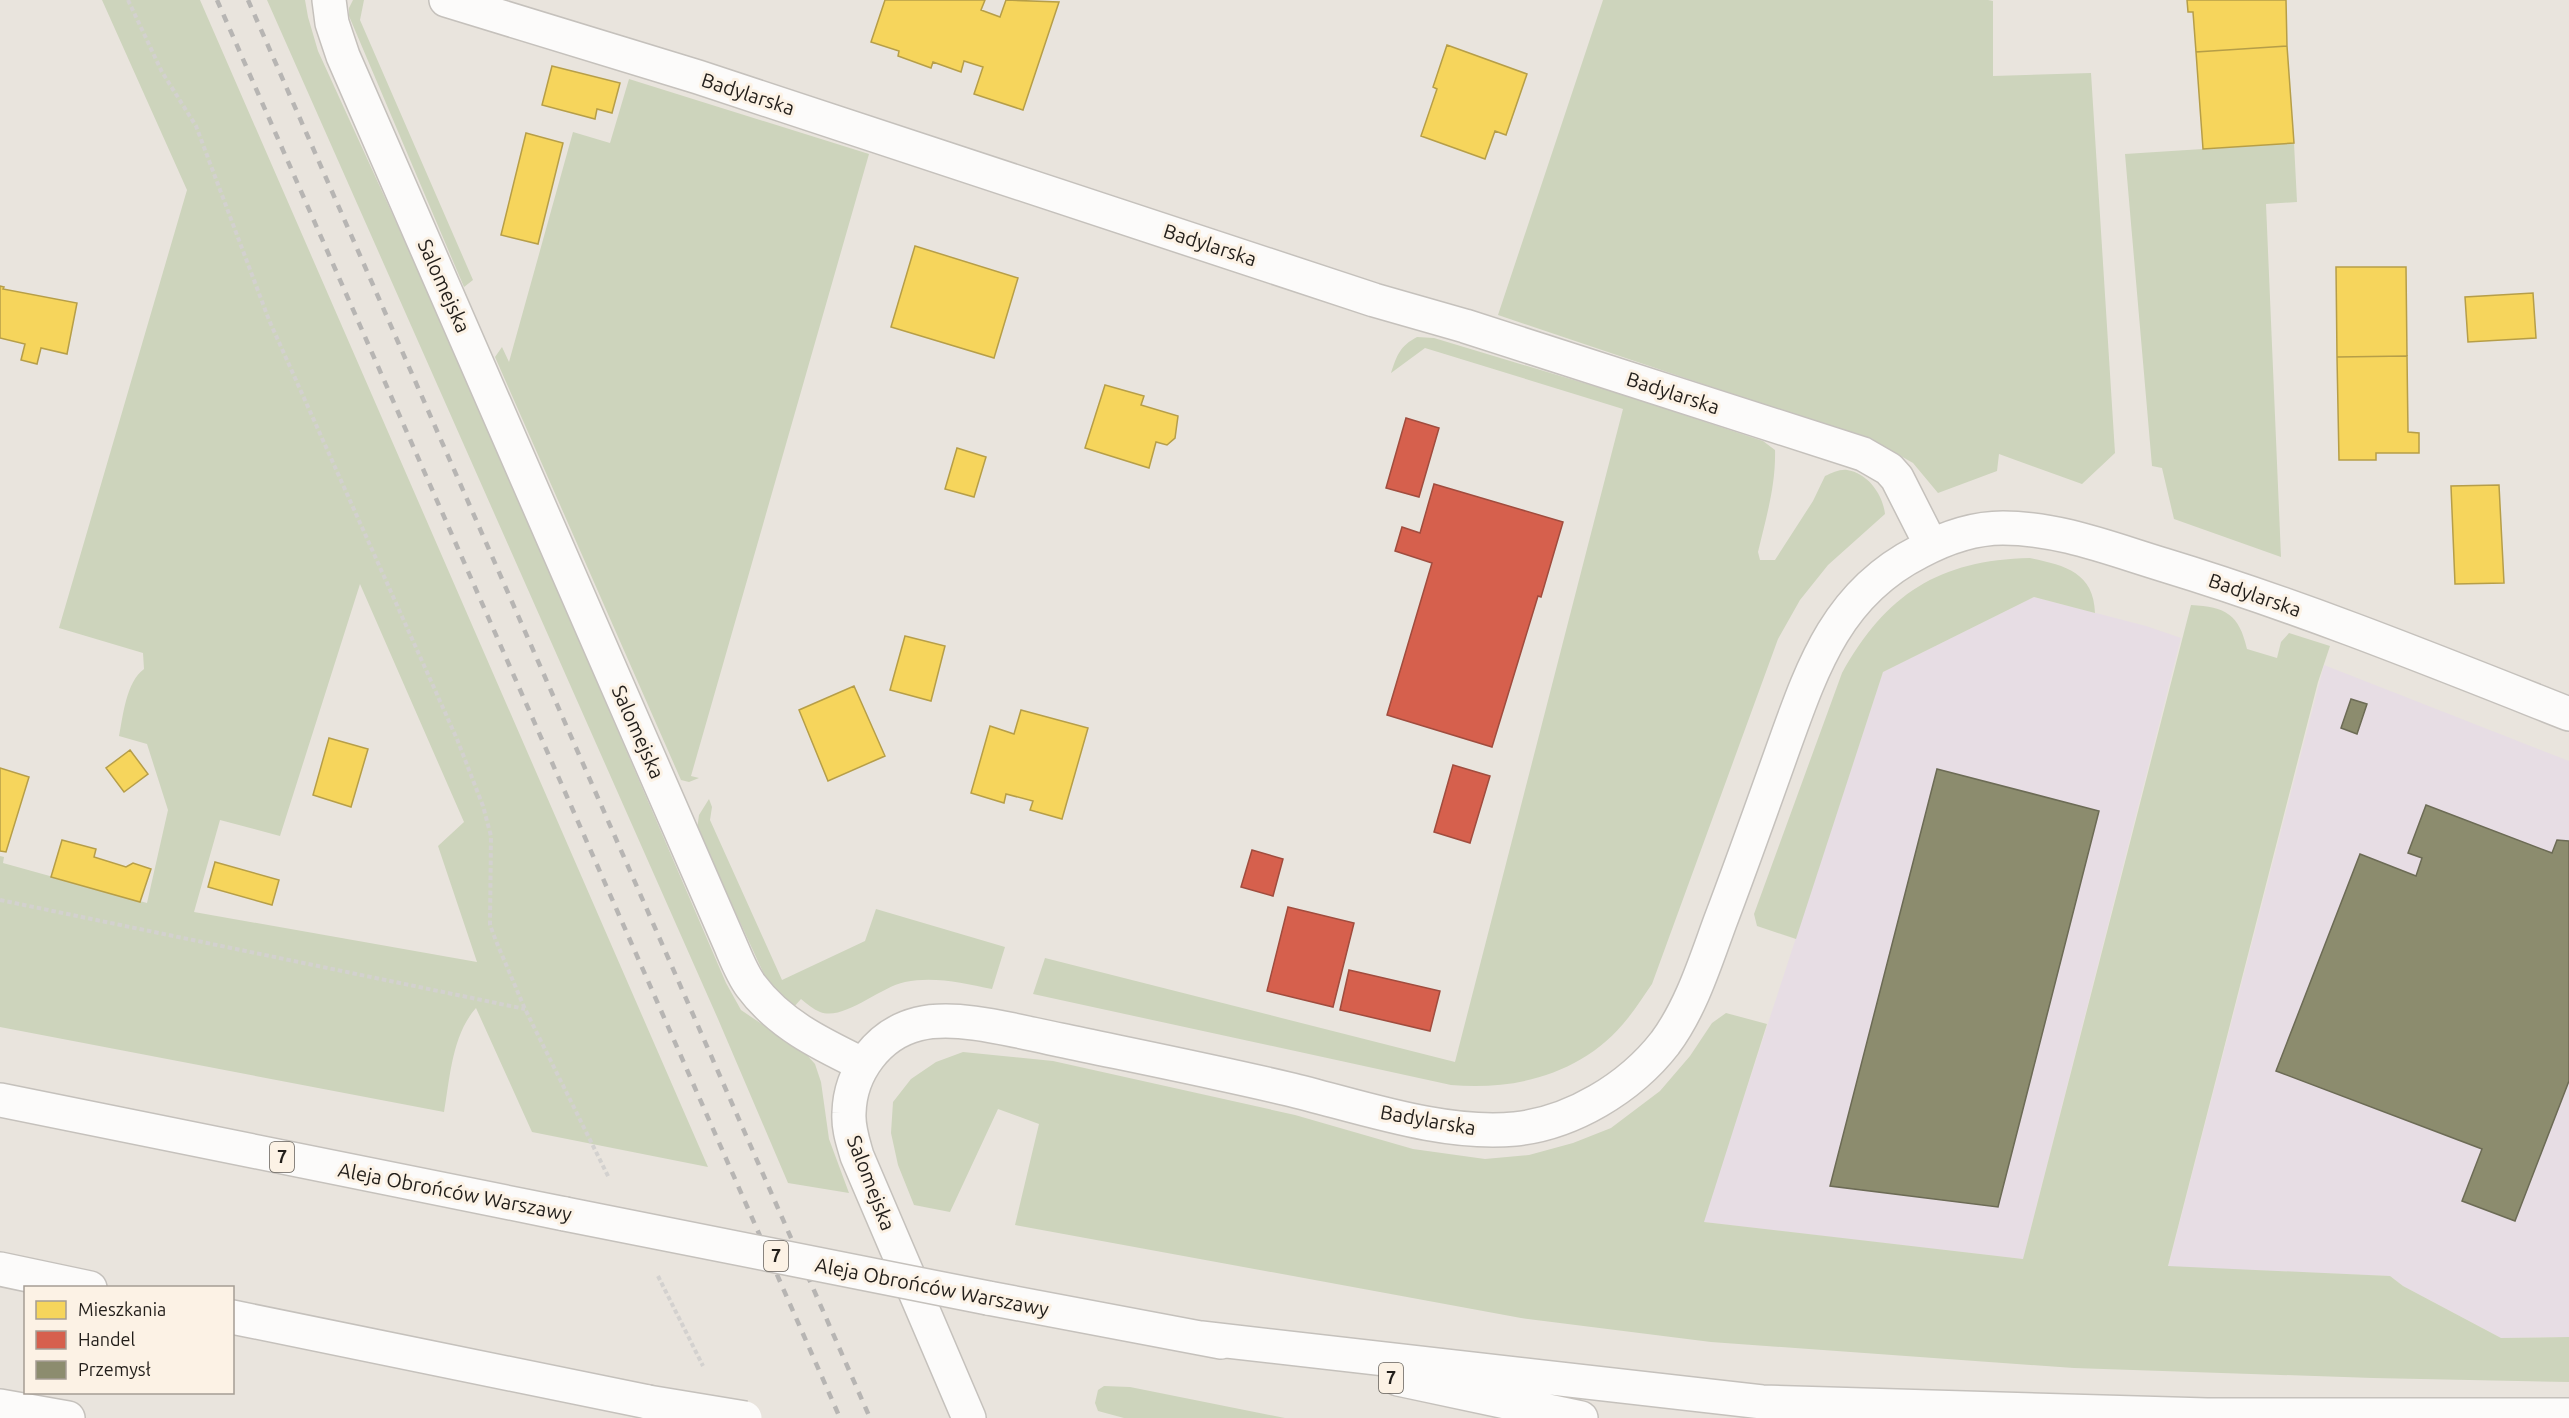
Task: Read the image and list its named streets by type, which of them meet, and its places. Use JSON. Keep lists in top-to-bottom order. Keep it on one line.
{"streets":{"street":["Badylarska","Salomejska","7","Aleja Obrońców Warszawy"]},"crossings":[["Badylarska","Salomejska"]],"legend":["Mieszkania","Handel","Przemysł"]}
